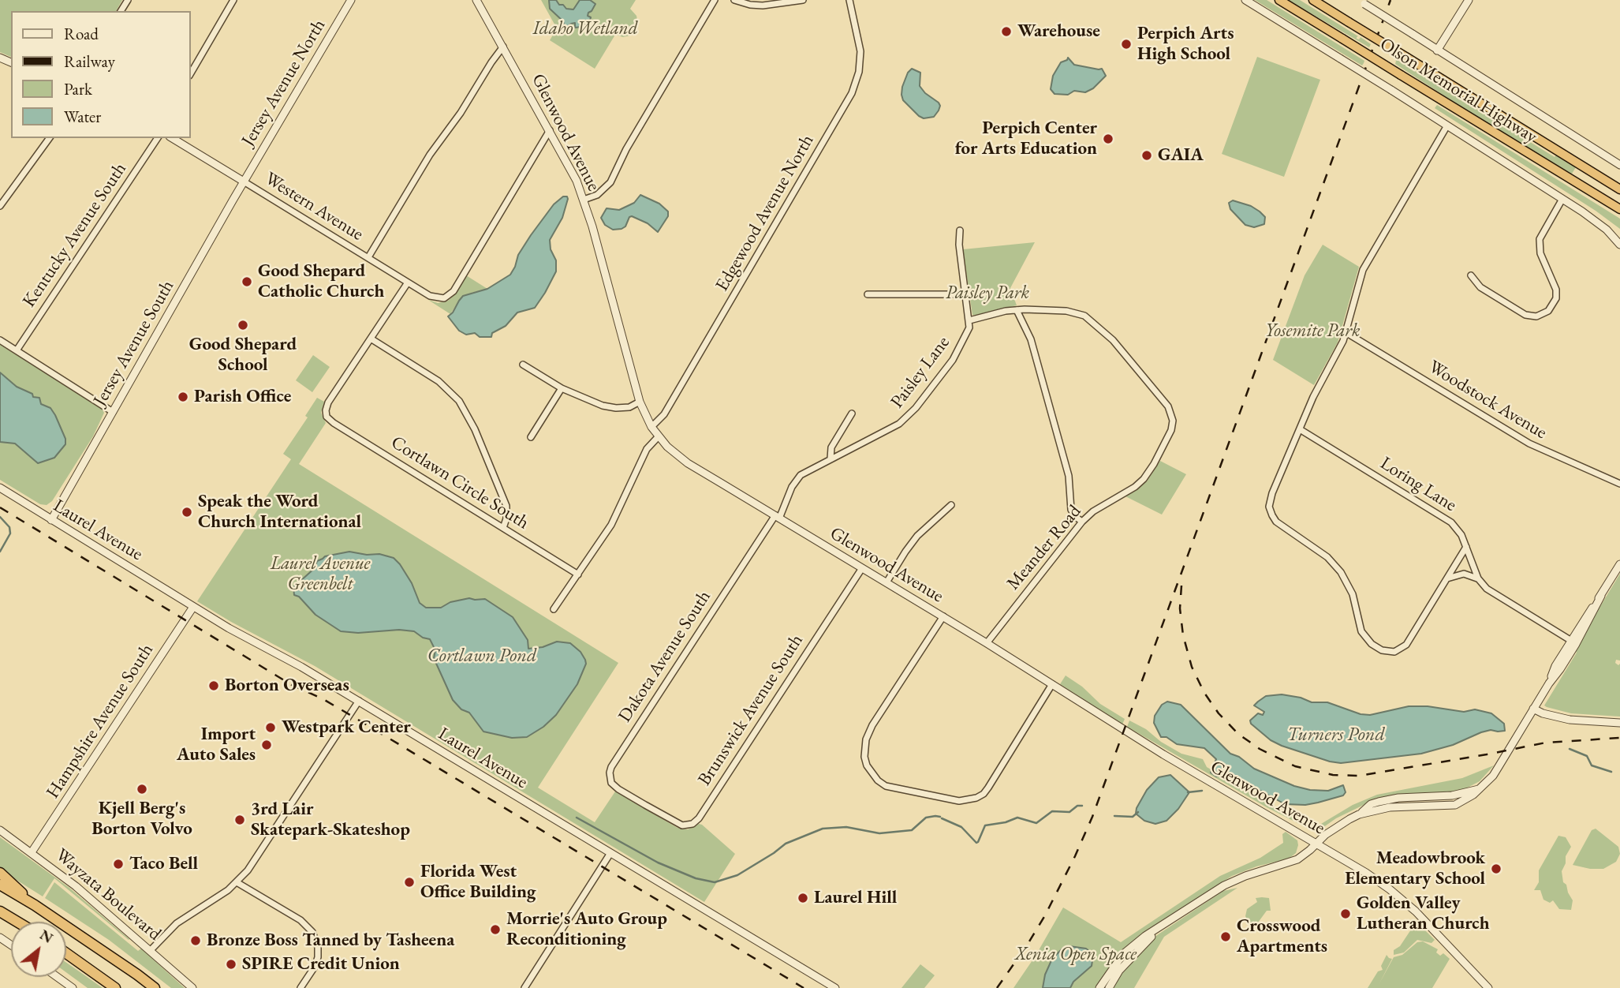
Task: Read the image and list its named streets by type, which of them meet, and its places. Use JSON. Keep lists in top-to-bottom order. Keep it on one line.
{"streets":{"highway":["Olson Memorial Highway"],"street":["Jersey Avenue North","Glenwood Avenue","Western Avenue","Edgewood Avenue North","Kentucky Avenue South","Jersey Avenue South","Paisley Lane","Woodstock Avenue","Cortlawn Circle South","Loring Lane","Laurel Avenue","Meander Road","Dakota Avenue South","Brunswick Avenue South","Hampshire Avenue South","Wayzata Boulevard"]},"crossings":[["Jersey Avenue North","Western Avenue"],["Jersey Avenue North","Jersey Avenue South"],["Glenwood Avenue","Western Avenue"],["Glenwood Avenue","Edgewood Avenue North"],["Glenwood Avenue","Paisley Lane"],["Glenwood Avenue","Meander Road"],["Glenwood Avenue","Dakota Avenue South"],["Glenwood Avenue","Brunswick Avenue South"],["Western Avenue","Jersey Avenue South"],["Jersey Avenue South","Laurel Avenue"],["Paisley Lane","Meander Road"],["Paisley Lane","Dakota Avenue South"],["Laurel Avenue","Hampshire Avenue South"],["Dakota Avenue South","Brunswick Avenue South"],["Hampshire Avenue South","Wayzata Boulevard"]],"water":["Cortlawn Pond","Turners Pond"],"parks":["Idaho Wetland","Paisley Park","Yosemite Park","Laurel Avenue Greenbelt","Xenia Open Space"],"places":["Warehouse","Perpich Arts High School","Perpich Center for Arts Education","GAIA","Good Shepard Catholic Church","Good Shepard School","Parish Office","Speak the Word Church International","Borton Overseas","Westpark Center","Import Auto Sales","Kjell Berg's Borton Volvo","3rd Lair Skatepark-Skateshop","Taco Bell","Meadowbrook Elementary School","Florida West Office Building","Laurel Hill","Golden Valley Lutheran Church","Morrie's Auto Group Reconditioning","Crosswood Apartments","Bronze Boss Tanned by Tasheena","SPIRE Credit Union"],"legend":["Road","Railway","Park","Water"],"north":"top right"}
